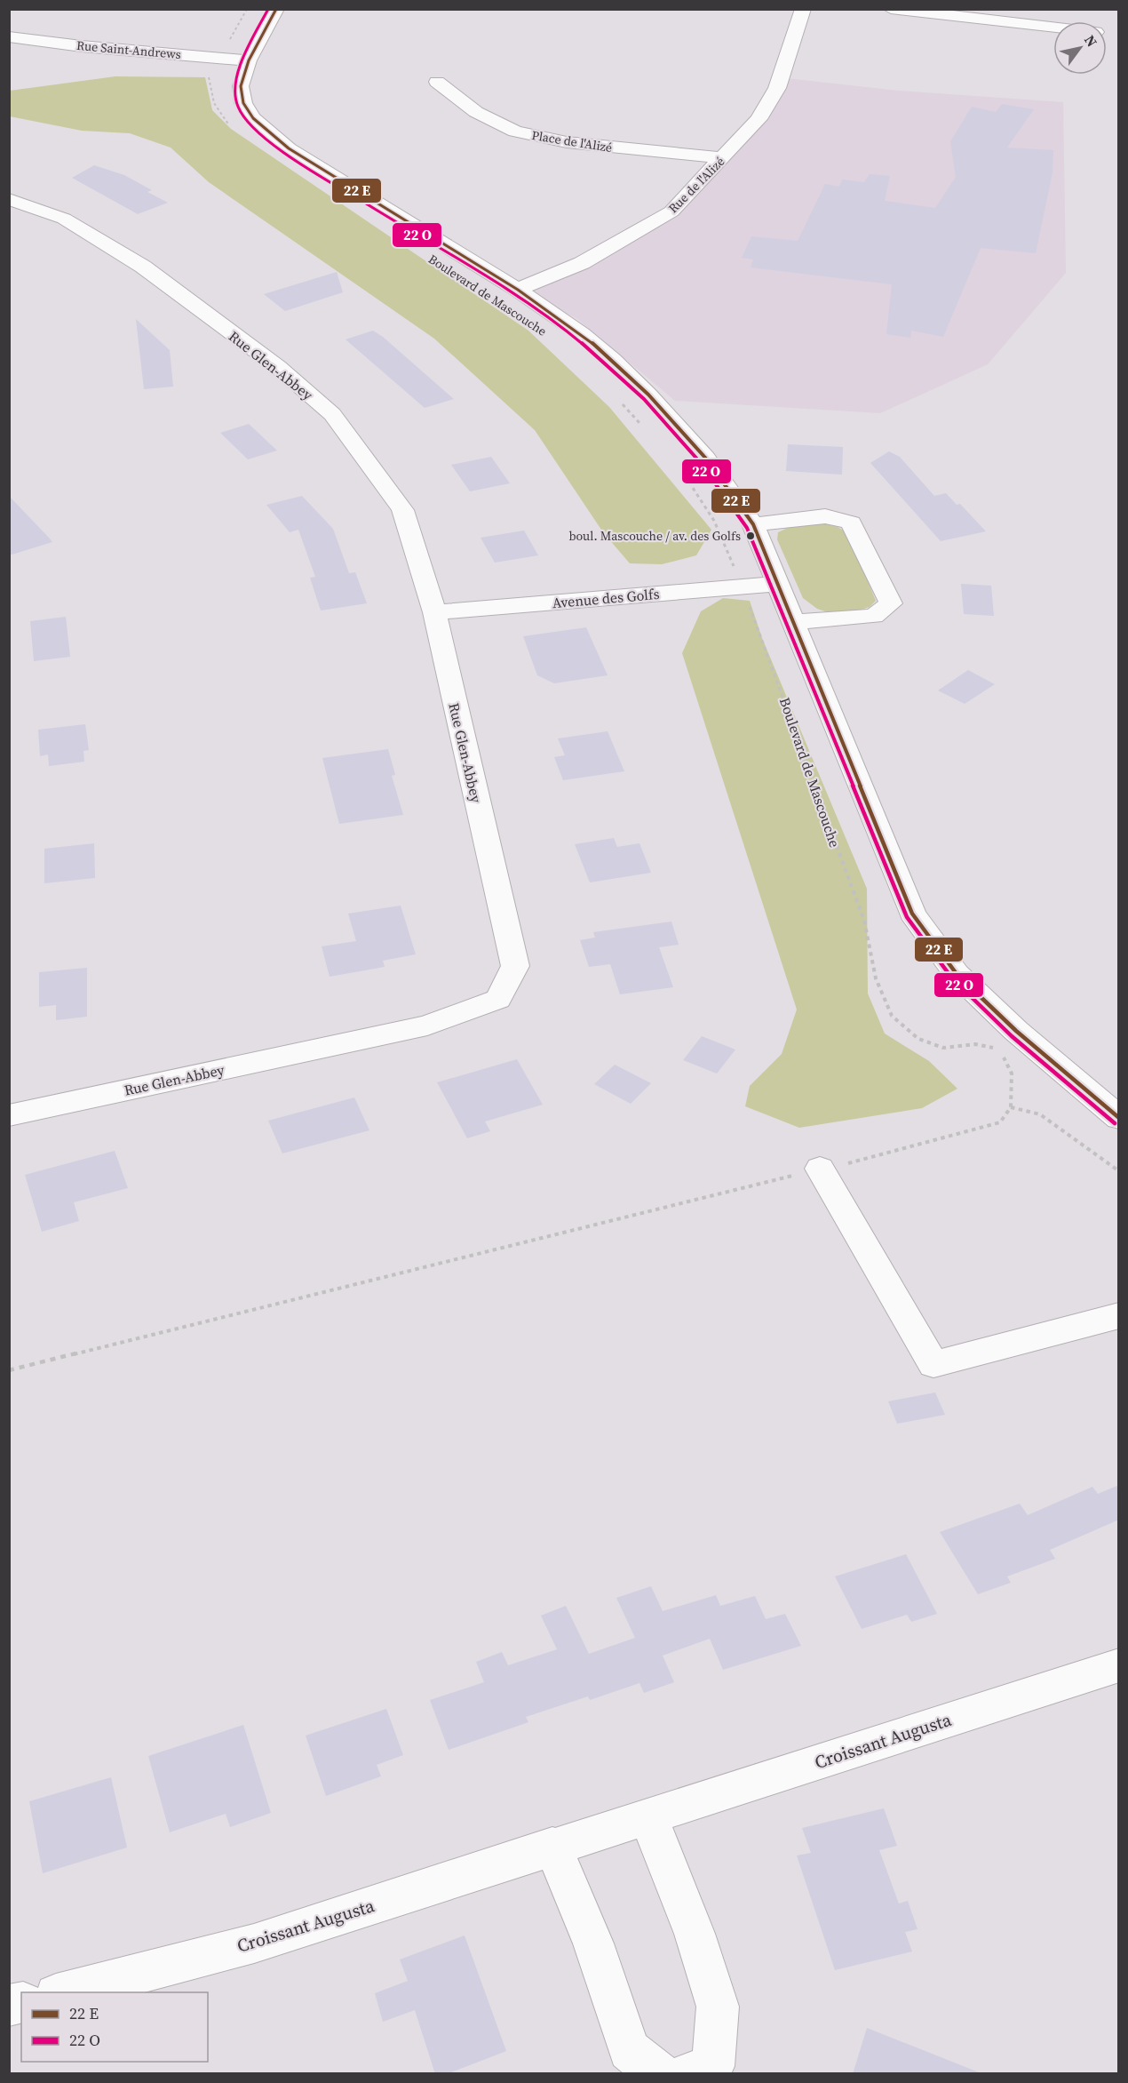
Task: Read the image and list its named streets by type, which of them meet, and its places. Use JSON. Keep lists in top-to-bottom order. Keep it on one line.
{"streets":{"street":["Rue Saint-Andrews","Place de l'Alizé","Rue de l'Alizé","Boulevard de Mascouche","Rue Glen-Abbey","Avenue des Golfs","Croissant Augusta"]},"crossings":[["Rue Saint-Andrews","Boulevard de Mascouche"],["Place de l'Alizé","Rue de l'Alizé"],["Rue de l'Alizé","Boulevard de Mascouche"],["Boulevard de Mascouche","Avenue des Golfs"],["Rue Glen-Abbey","Avenue des Golfs"]],"places":["boul. Mascouche / av. des Golfs"],"legend":["22 E","22 O"],"north":"top right"}
